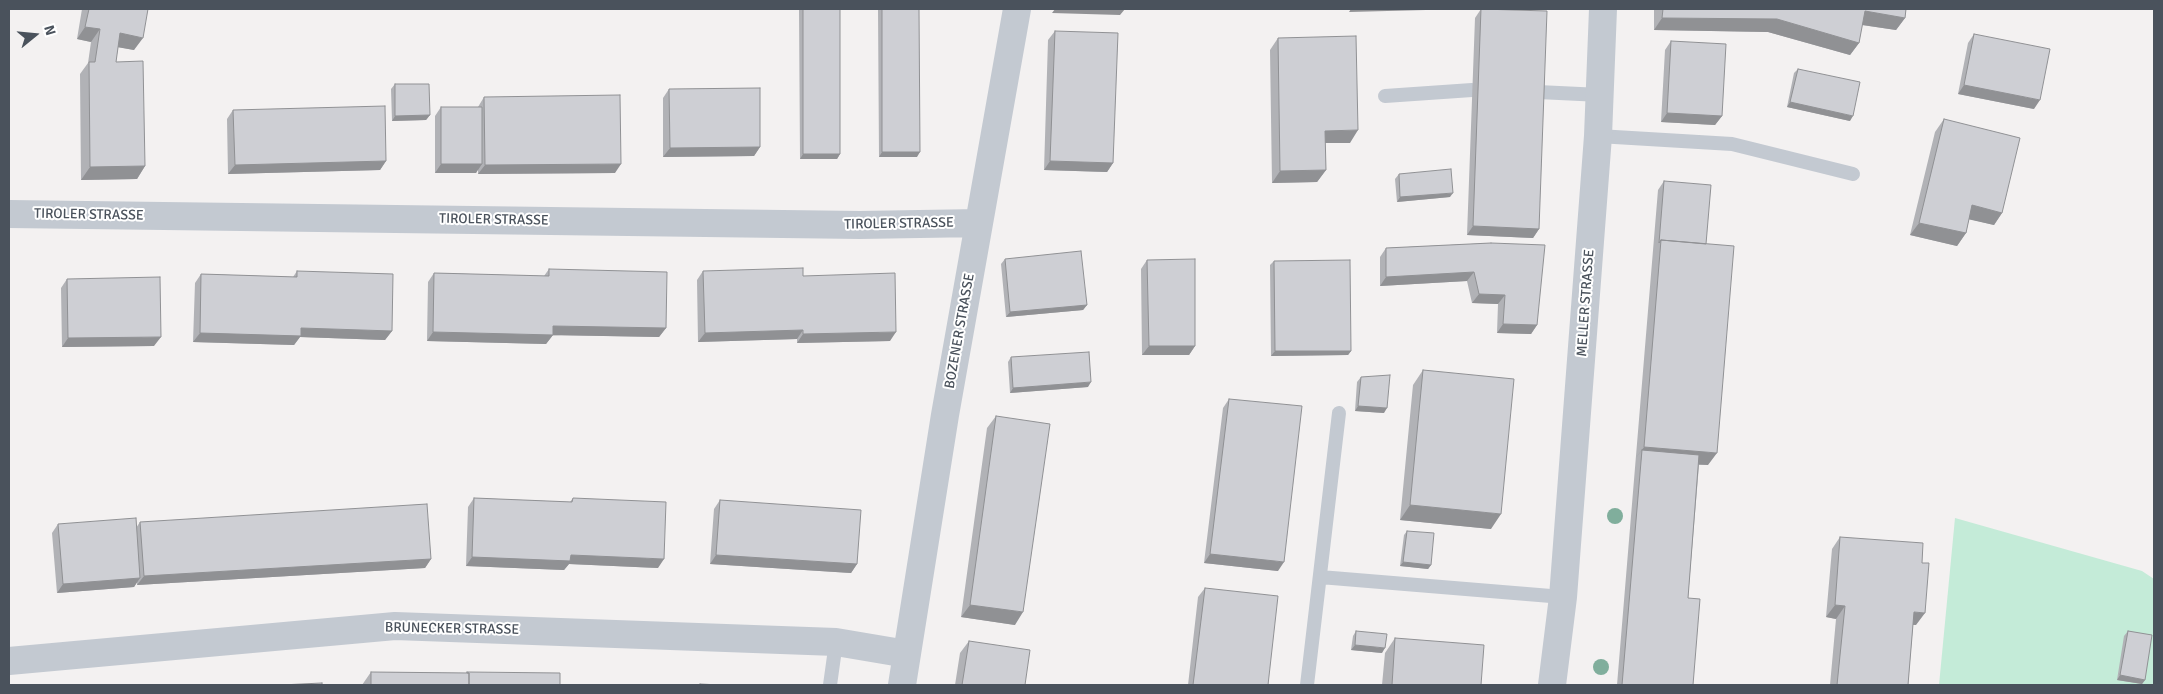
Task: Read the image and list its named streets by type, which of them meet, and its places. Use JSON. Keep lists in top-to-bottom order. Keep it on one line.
{"streets":{"street":["TIROLER STRASSE","MELLER STRASSE","BOZENER STRASSE","BRUNECKER STRASSE"]},"crossings":[["TIROLER STRASSE","BOZENER STRASSE"]],"north":"right"}
